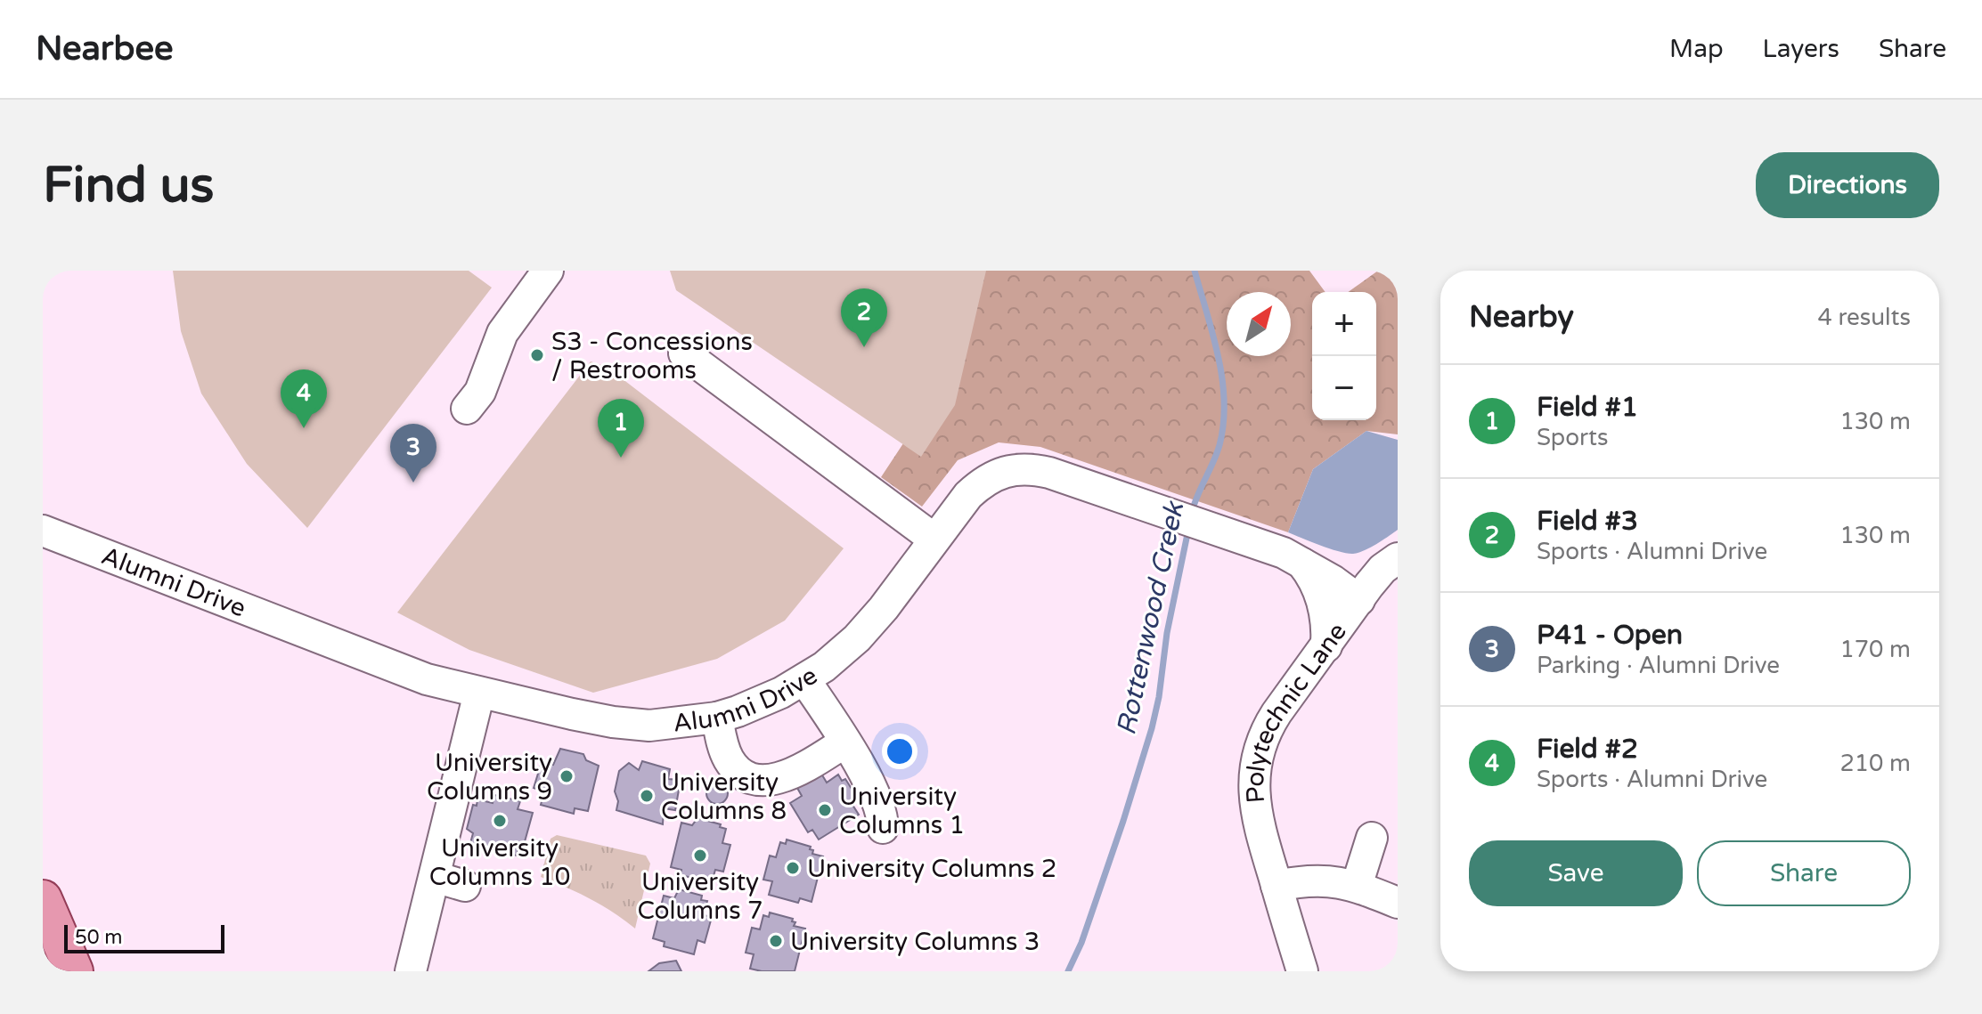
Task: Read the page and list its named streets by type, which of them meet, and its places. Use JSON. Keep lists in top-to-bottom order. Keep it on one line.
{"streets":{"street":["Alumni Drive","Polytechnic Lane"]},"crossings":[["Alumni Drive","Polytechnic Lane"]],"water":["Rottenwood Creek"],"places":["S3 - Concessions / Restrooms","University Columns 9","University Columns 8","University Columns 1","University Columns 10","University Columns 7","University Columns 2","University Columns 3"],"scale_bar":"50 m","north":"top right","page":{"header":"Nearbee","nav":["Map","Layers","Share"],"buttons":["Directions",["Save","Share"]],"title":"Find us","heading":["Nearby","4 results"],"pins":["2","4","1","3"],"map_buttons":["+","−"],"list":[{"mark":"1","name":"Field #1","note":"Sports","value":"130 m"},{"mark":"2","name":"Field #3","note":"Sports · Alumni Drive","value":"130 m"},{"mark":"3","name":"P41 - Open","note":"Parking · Alumni Drive","value":"170 m"},{"mark":"4","name":"Field #2","note":"Sports · Alumni Drive","value":"210 m"}],"scale":"50 m"}}
